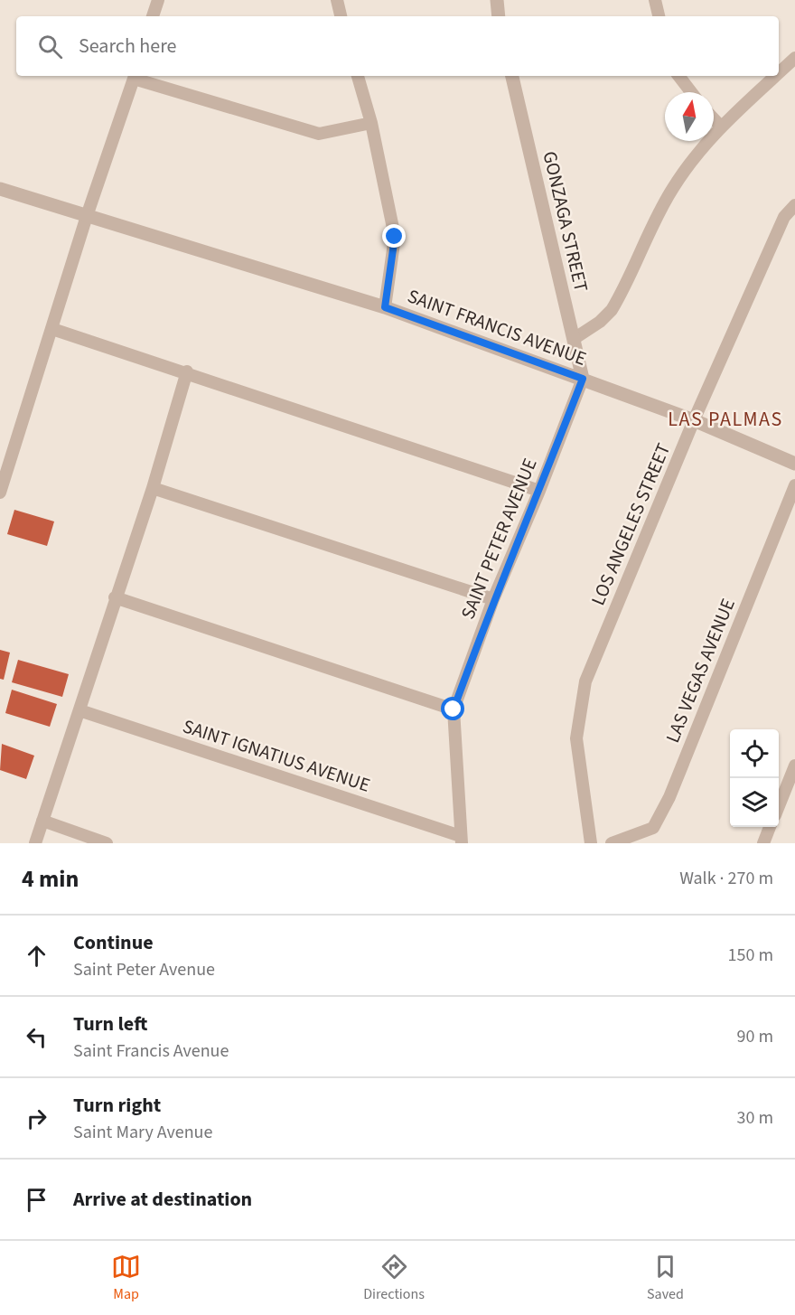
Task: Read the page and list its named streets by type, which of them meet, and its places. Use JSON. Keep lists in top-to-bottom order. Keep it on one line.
{"streets":{"street":["GONZAGA STREET","SAINT FRANCIS AVENUE","LOS ANGELES STREET","SAINT PETER AVENUE","LAS VEGAS AVENUE","SAINT IGNATIUS AVENUE"]},"crossings":[["GONZAGA STREET","SAINT FRANCIS AVENUE"],["GONZAGA STREET","SAINT PETER AVENUE"],["SAINT FRANCIS AVENUE","LOS ANGELES STREET"],["SAINT FRANCIS AVENUE","SAINT PETER AVENUE"],["SAINT PETER AVENUE","SAINT IGNATIUS AVENUE"]],"districts":["LAS PALMAS"],"north":"top","page":{"search":"Search here","heading":["4 min","Walk · 270 m"],"list":[["Continue","Saint Peter Avenue","150 m"],["Turn left","Saint Francis Avenue","90 m"],["Turn right","Saint Mary Avenue","30 m"],"Arrive at destination"],"nav":["Map","Directions","Saved"]}}
